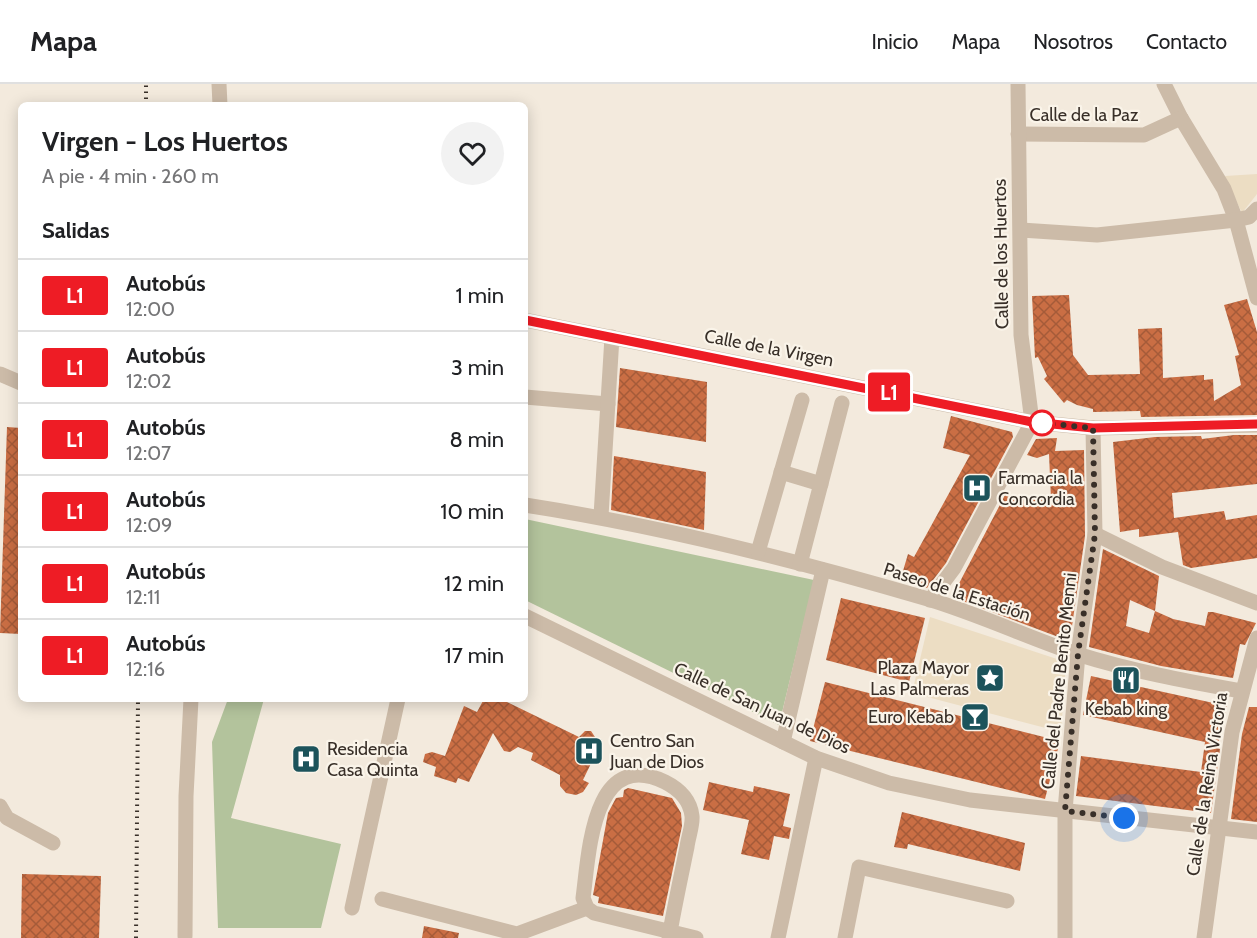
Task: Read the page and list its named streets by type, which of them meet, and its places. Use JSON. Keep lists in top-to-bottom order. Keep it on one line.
{"streets":{"street":["Calle de la Paz","Calle de los Huertos","Calle de la Virgen","Paseo de la Estación","Calle del Padre Benito Menni","Calle de San Juan de Dios","Calle de la Reina Victoria"]},"crossings":[["Calle de la Paz","Calle de los Huertos"],["Calle de los Huertos","Calle de la Virgen"],["Calle de la Virgen","Calle del Padre Benito Menni"],["Paseo de la Estación","Calle del Padre Benito Menni"],["Paseo de la Estación","Calle de la Reina Victoria"],["Calle del Padre Benito Menni","Calle de San Juan de Dios"],["Calle de San Juan de Dios","Calle de la Reina Victoria"]],"places":{"hospital":["Farmacia la Concordia","Centro San Juan de Dios","Residencia Casa Quinta"],"place":["Plaza Mayor Las Palmeras"],"restaurant":["Kebab king"],"bar":["Euro Kebab"]},"lines":["bus line L1"],"page":{"header":"Mapa","nav":["Inicio","Mapa","Nosotros","Contacto"],"on_map":"L1","heading":[["Virgen - Los Huertos","A pie · 4 min · 260 m"],"Salidas"],"list":[{"mark":"L1","name":"Autobús","note":"12:00","value":"1 min"},{"mark":"L1","name":"Autobús","note":"12:02","value":"3 min"},{"mark":"L1","name":"Autobús","note":"12:07","value":"8 min"},{"mark":"L1","name":"Autobús","note":"12:09","value":"10 min"},{"mark":"L1","name":"Autobús","note":"12:11","value":"12 min"},{"mark":"L1","name":"Autobús","note":"12:16","value":"17 min"}]}}
